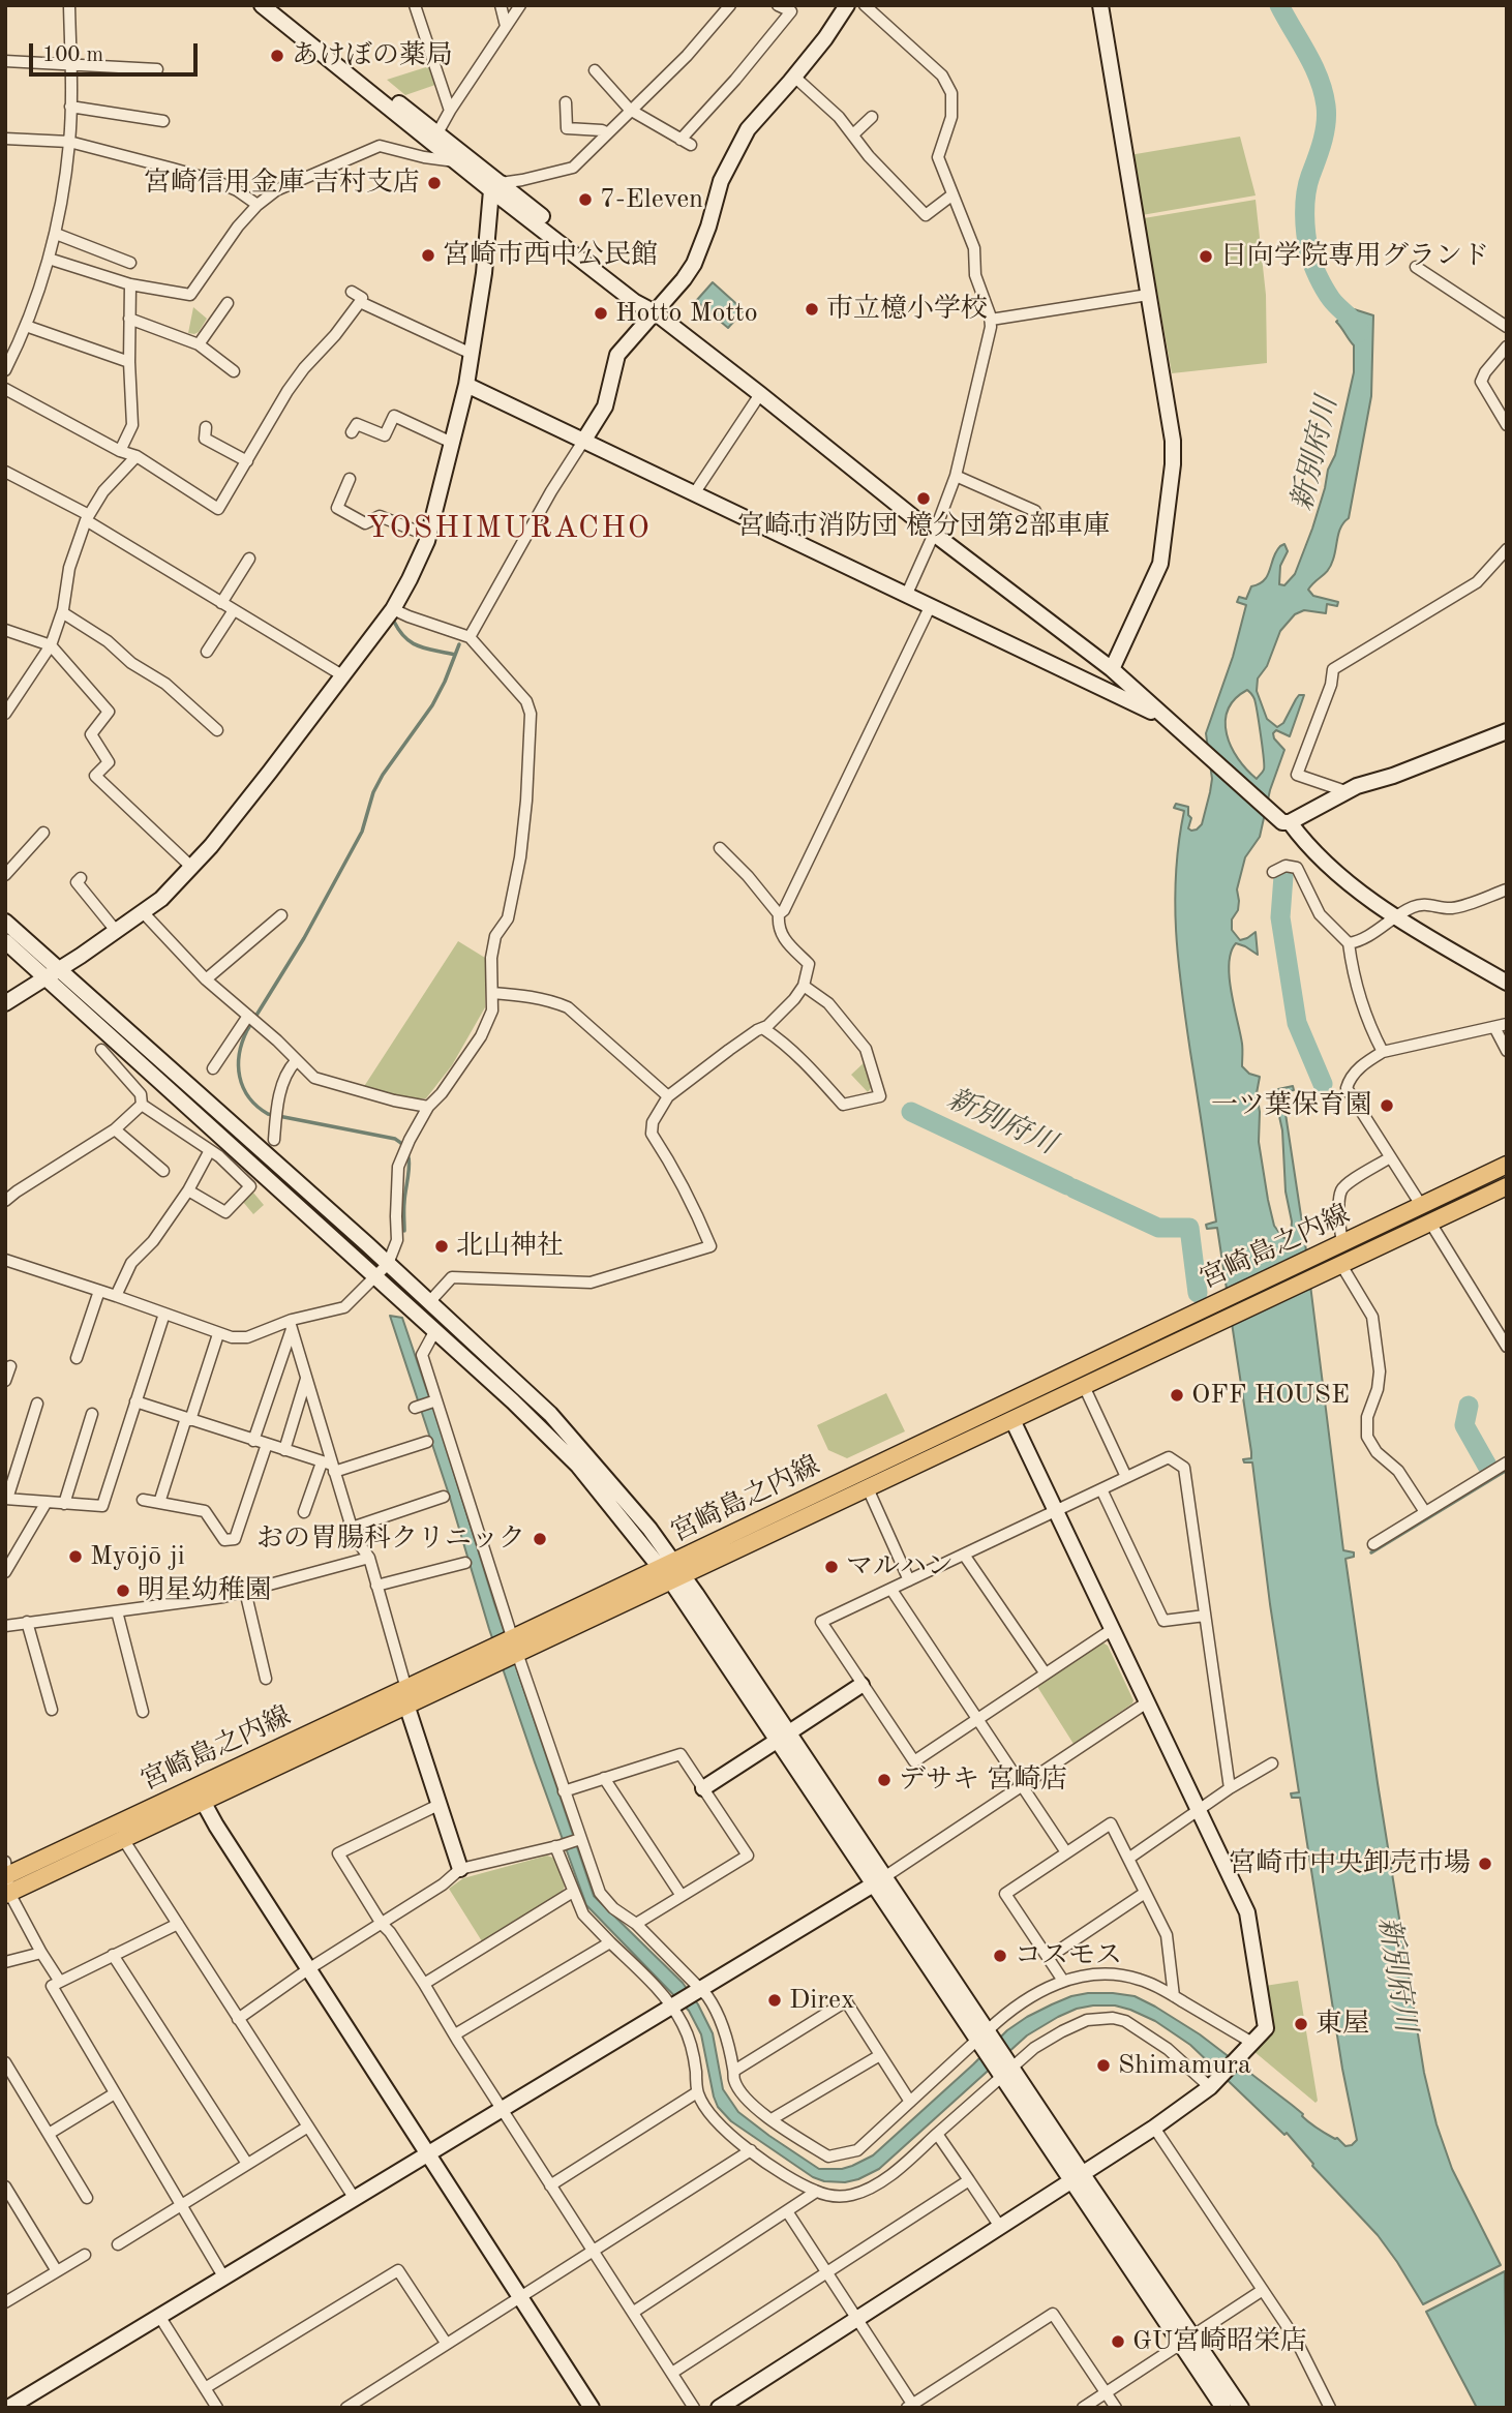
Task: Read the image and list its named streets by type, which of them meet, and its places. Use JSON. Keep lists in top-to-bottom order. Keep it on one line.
{"streets":{"main road":["宮崎島之内線"]},"districts":["YOSHIMURACHO"],"water":["新別府川"],"places":["あけぼの薬局","宮崎信用金庫 吉村支店","7-Eleven","宮崎市西中公民館","日向学院専用グランド","市立檍小学校","Hotto Motto","宮崎市消防団 檍分団第2部車庫","一ツ葉保育園","北山神社","OFF HOUSE","おの胃腸科クリニック","Myōjō ji","マルハン","明星幼稚園","デサキ 宮崎店","宮崎市中央卸売市場","コスモス","Direx","東屋","Shimamura","GU宮崎昭栄店"],"scale_bar":"100 m"}
